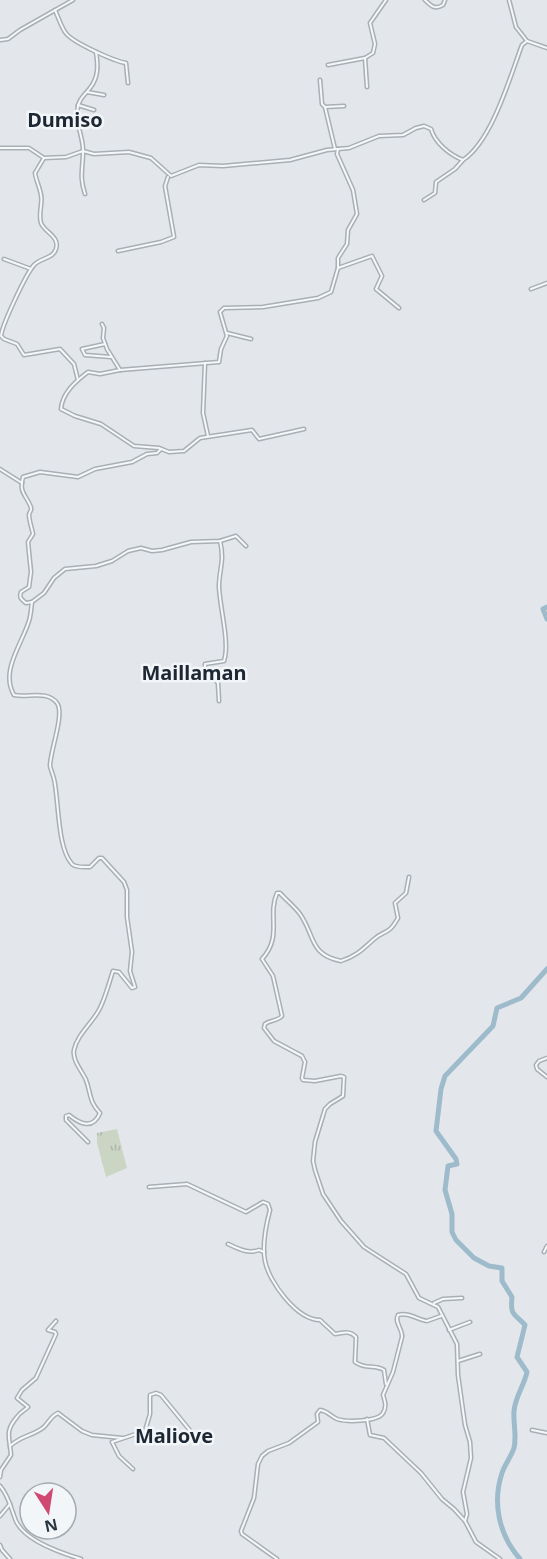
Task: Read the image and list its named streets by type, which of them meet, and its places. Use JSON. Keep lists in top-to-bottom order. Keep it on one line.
{"districts":["Dumiso","Maillaman","Maliove"],"north":"bottom"}
